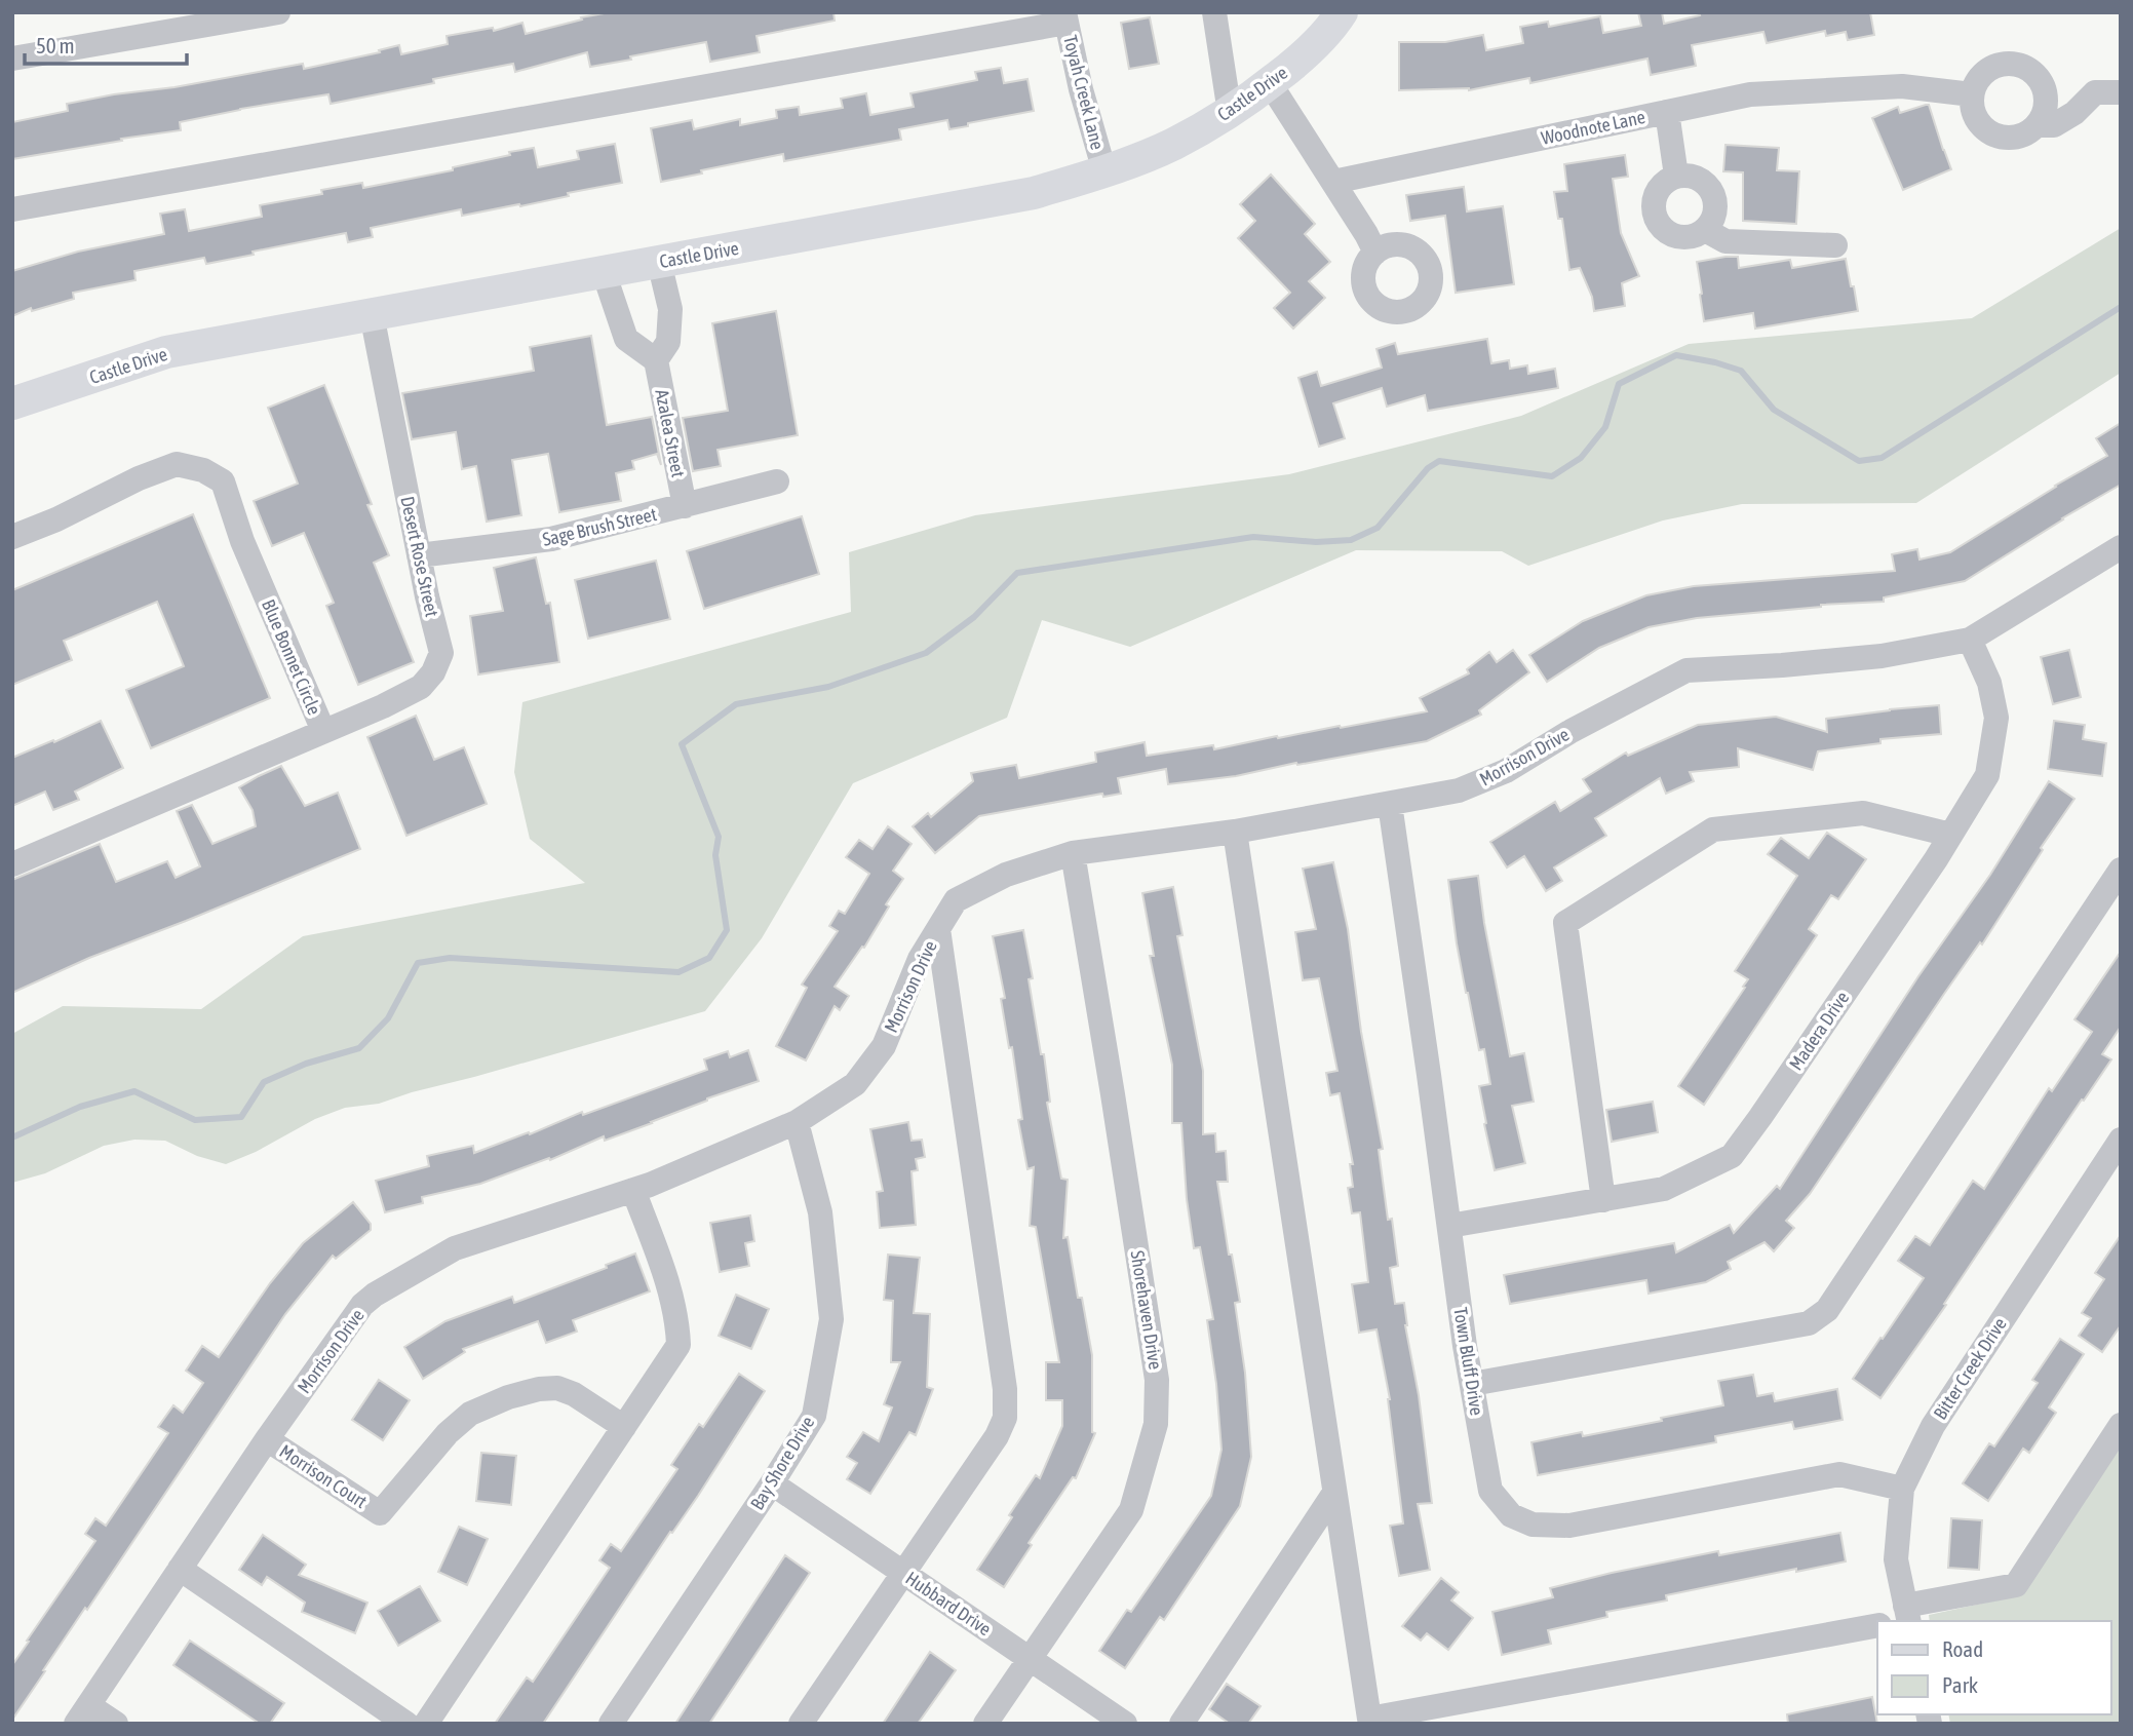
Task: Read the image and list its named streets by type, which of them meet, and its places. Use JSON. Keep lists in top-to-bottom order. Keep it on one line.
{"streets":{"main road":["Castle Drive"],"street":["Toyah Creek Lane","Woodnote Lane","Azalea Street","Sage Brush Street","Desert Rose Street","Blue Bonnet Circle","Morrison Drive","Madera Drive","Shorehaven Drive","Town Bluff Drive","Bitter Creek Drive","Bay Shore Drive","Morrison Court","Hubbard Drive"]},"crossings":[["Toyah Creek Lane","Castle Drive"],["Castle Drive","Desert Rose Street"],["Azalea Street","Sage Brush Street"],["Sage Brush Street","Desert Rose Street"],["Desert Rose Street","Blue Bonnet Circle"],["Morrison Drive","Madera Drive"],["Morrison Drive","Shorehaven Drive"],["Morrison Drive","Town Bluff Drive"],["Morrison Drive","Bay Shore Drive"],["Morrison Drive","Morrison Court"],["Madera Drive","Town Bluff Drive"],["Shorehaven Drive","Hubbard Drive"],["Town Bluff Drive","Bitter Creek Drive"],["Bay Shore Drive","Hubbard Drive"]],"legend":["Road","Park"],"scale_bar":"50 m"}
